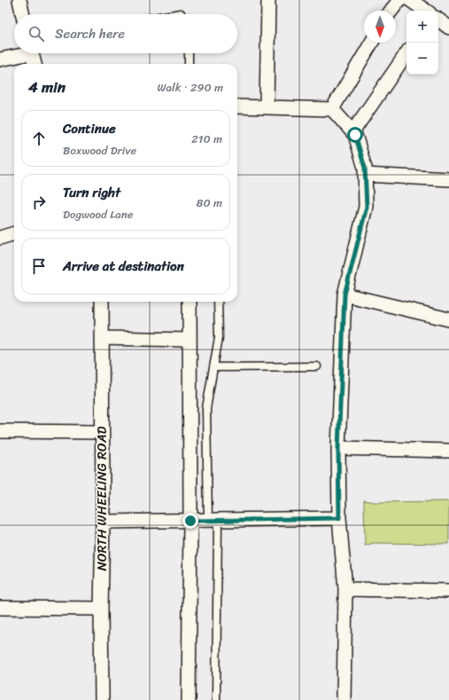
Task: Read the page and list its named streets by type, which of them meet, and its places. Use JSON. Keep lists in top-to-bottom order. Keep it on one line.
{"streets":{"street":["NORTH WHEELING ROAD"]},"north":"bottom","page":{"map_buttons":["+","−"],"search":"Search here","heading":["4 min","Walk · 290 m"],"list":[["Continue","Boxwood Drive","210 m"],["Turn right","Dogwood Lane","80 m"],"Arrive at destination"]}}
